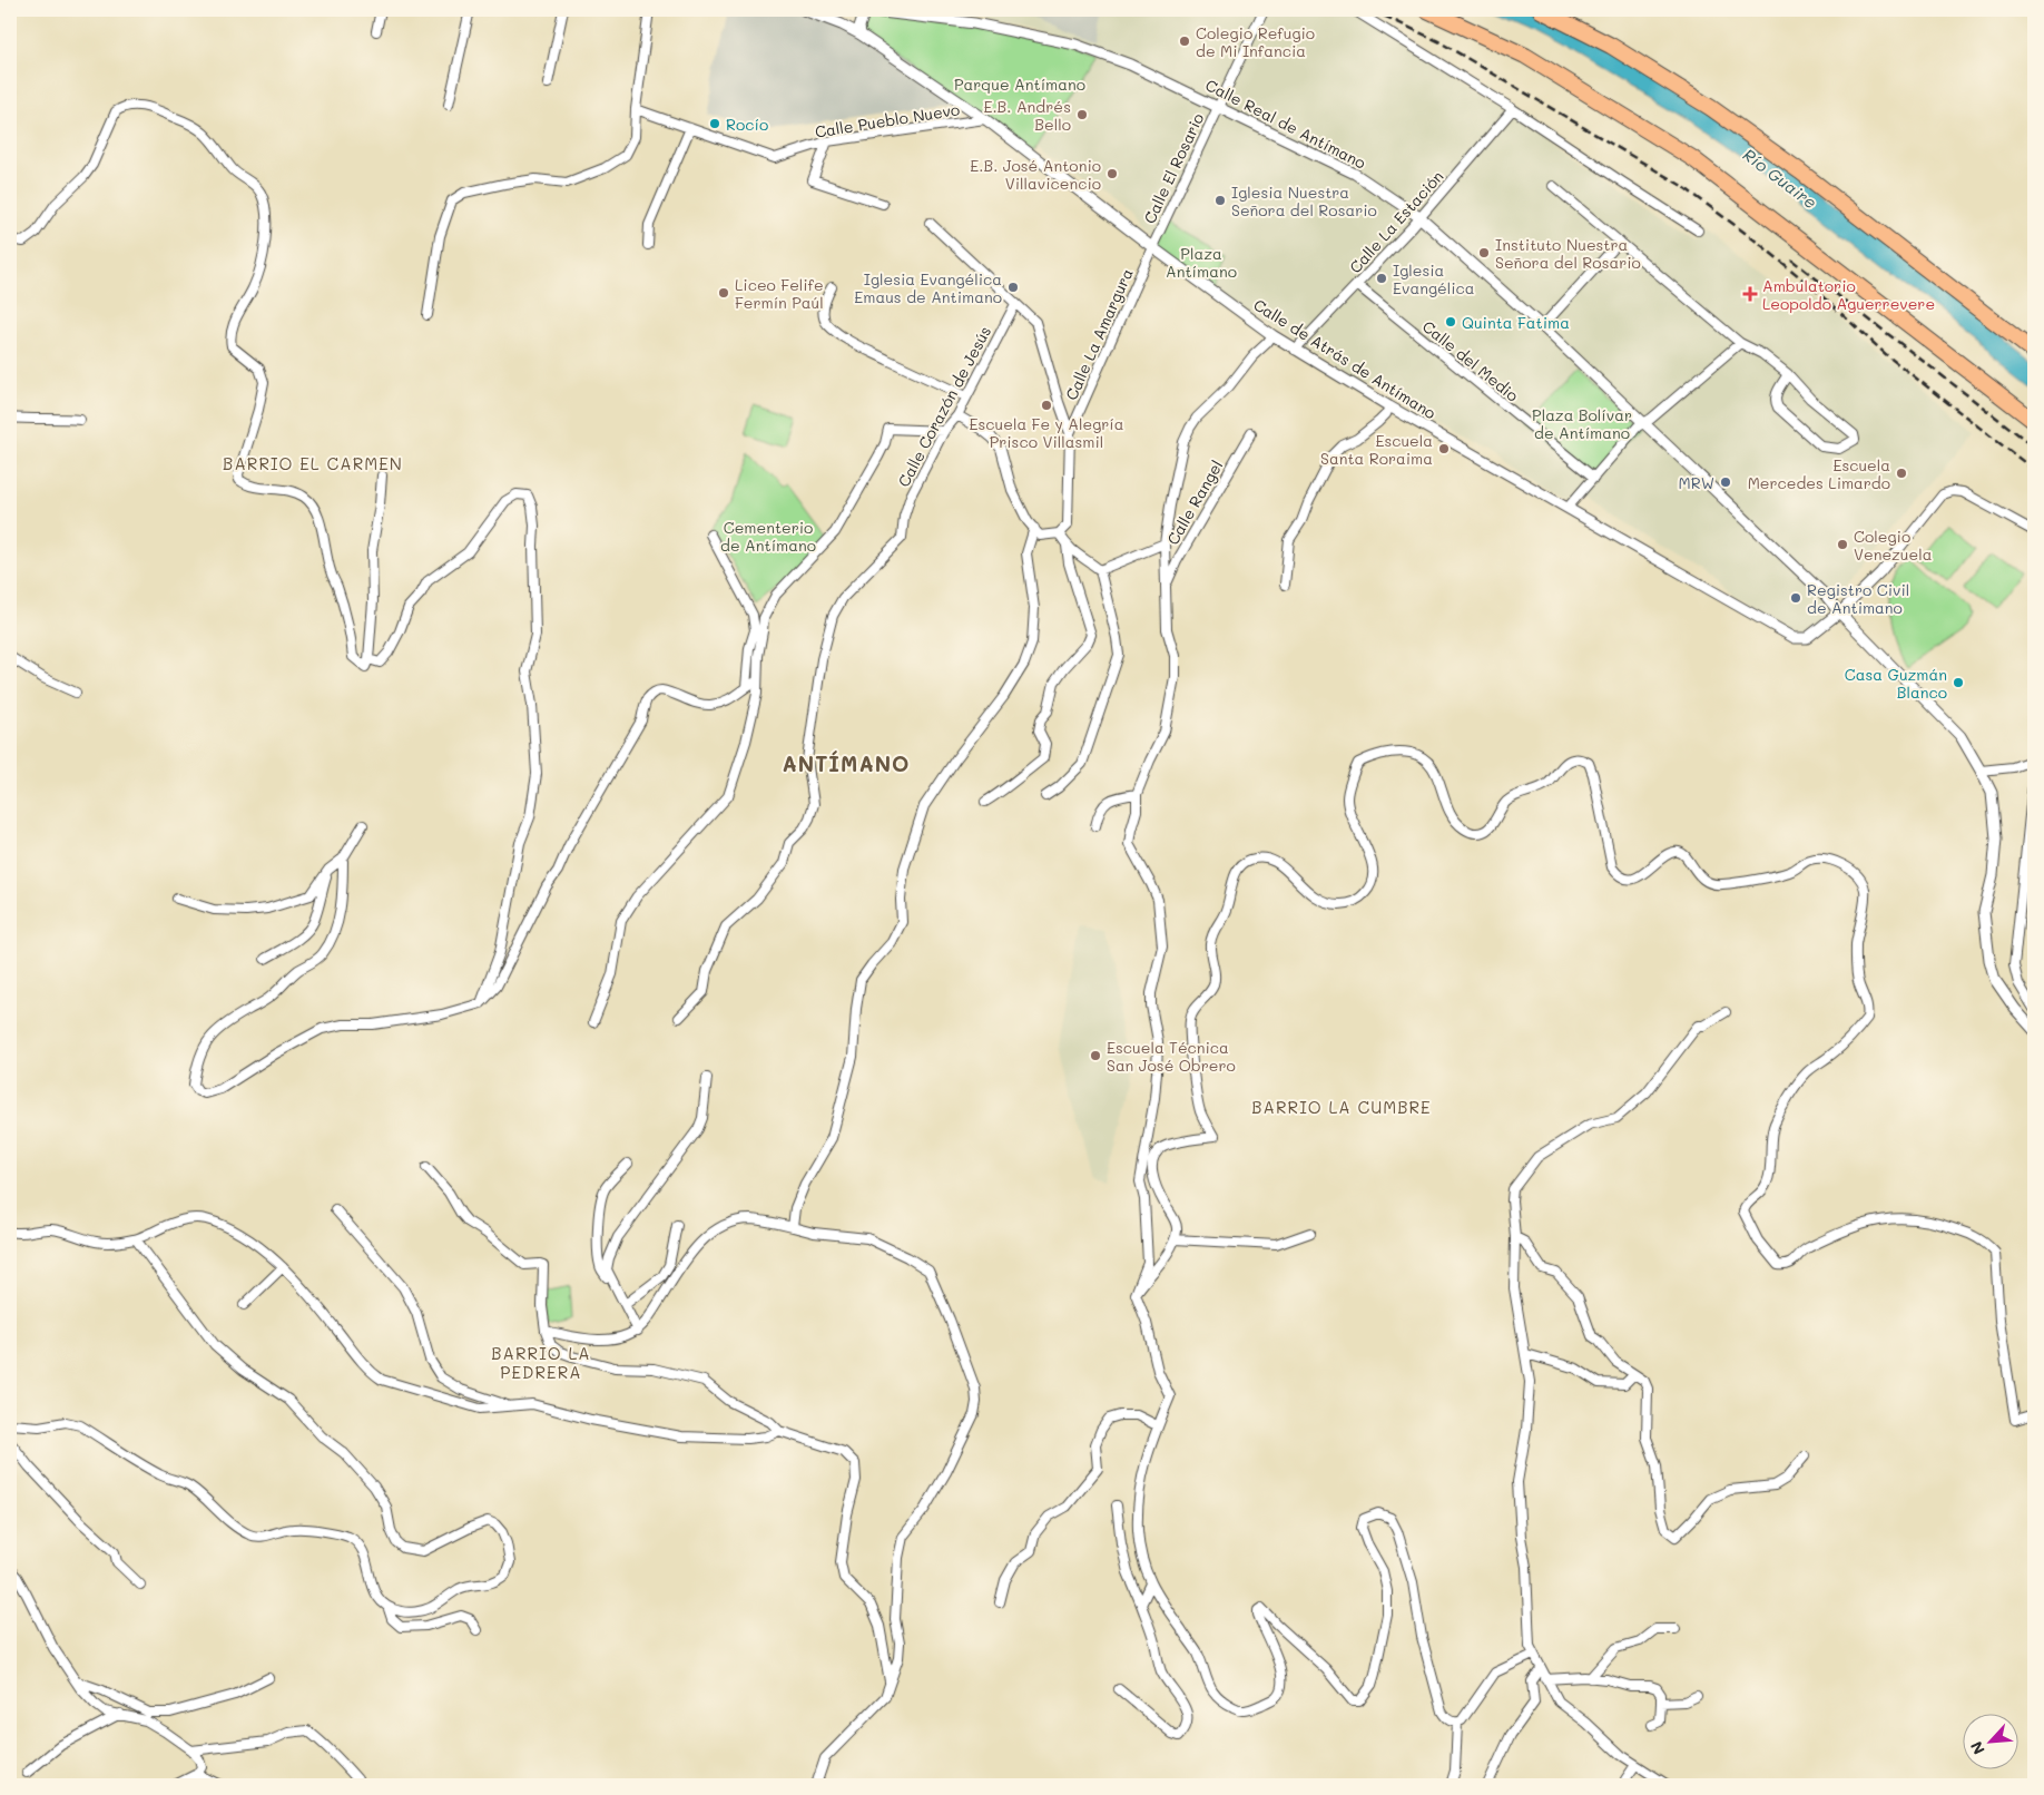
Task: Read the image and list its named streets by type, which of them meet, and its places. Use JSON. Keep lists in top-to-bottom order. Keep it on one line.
{"streets":{"street":["Calle Pueblo Nuevo","Calle Real de Antímano","Calle El Rosario","Calle La Estación","Calle La Amargura","Calle de Atrás de Antímano","Calle del Medio","Calle Corazón de Jesús","Calle Rangel"]},"crossings":[["Calle Pueblo Nuevo","Calle de Atrás de Antímano"],["Calle Real de Antímano","Calle El Rosario"],["Calle Real de Antímano","Calle La Estación"],["Calle Real de Antímano","Calle de Atrás de Antímano"],["Calle El Rosario","Calle La Amargura"],["Calle El Rosario","Calle de Atrás de Antímano"],["Calle La Estación","Calle de Atrás de Antímano"],["Calle La Estación","Calle del Medio"],["Calle La Amargura","Calle de Atrás de Antímano"],["Calle La Amargura","Calle Corazón de Jesús"]],"districts":["BARRIO EL CARMEN","ANTÍMANO","BARRIO LA CUMBRE","BARRIO LA PEDRERA"],"water":["Río Guaire"],"parks":["Parque Antímano","Plaza Antímano","Plaza Bolívar de Antímano","Cementerio de Antímano"],"places":{"other":["Colegio Refugio de Mi Infancia","E.B. Andrés Bello","Rocío","E.B. José Antonio Villavicencio","Iglesia Nuestra Señora del Rosario","Instituto Nuestra Señora del Rosario","Iglesia Evangélica","Iglesia Evangélica Emaus de Antimano","Liceo Felife Fermín Paúl","Quinta Fatima","Escuela Fe y Alegría Prisco Villasmil","Escuela Santa Roraima","Escuela Mercedes Limardo","MRW","Colegio Venezuela","Registro Civil de Antimano","Casa Guzmán Blanco","Escuela Técnica San José Obrero"],"health":["Ambulatorio Leopoldo Aguerrevere"]},"north":"bottom left"}
